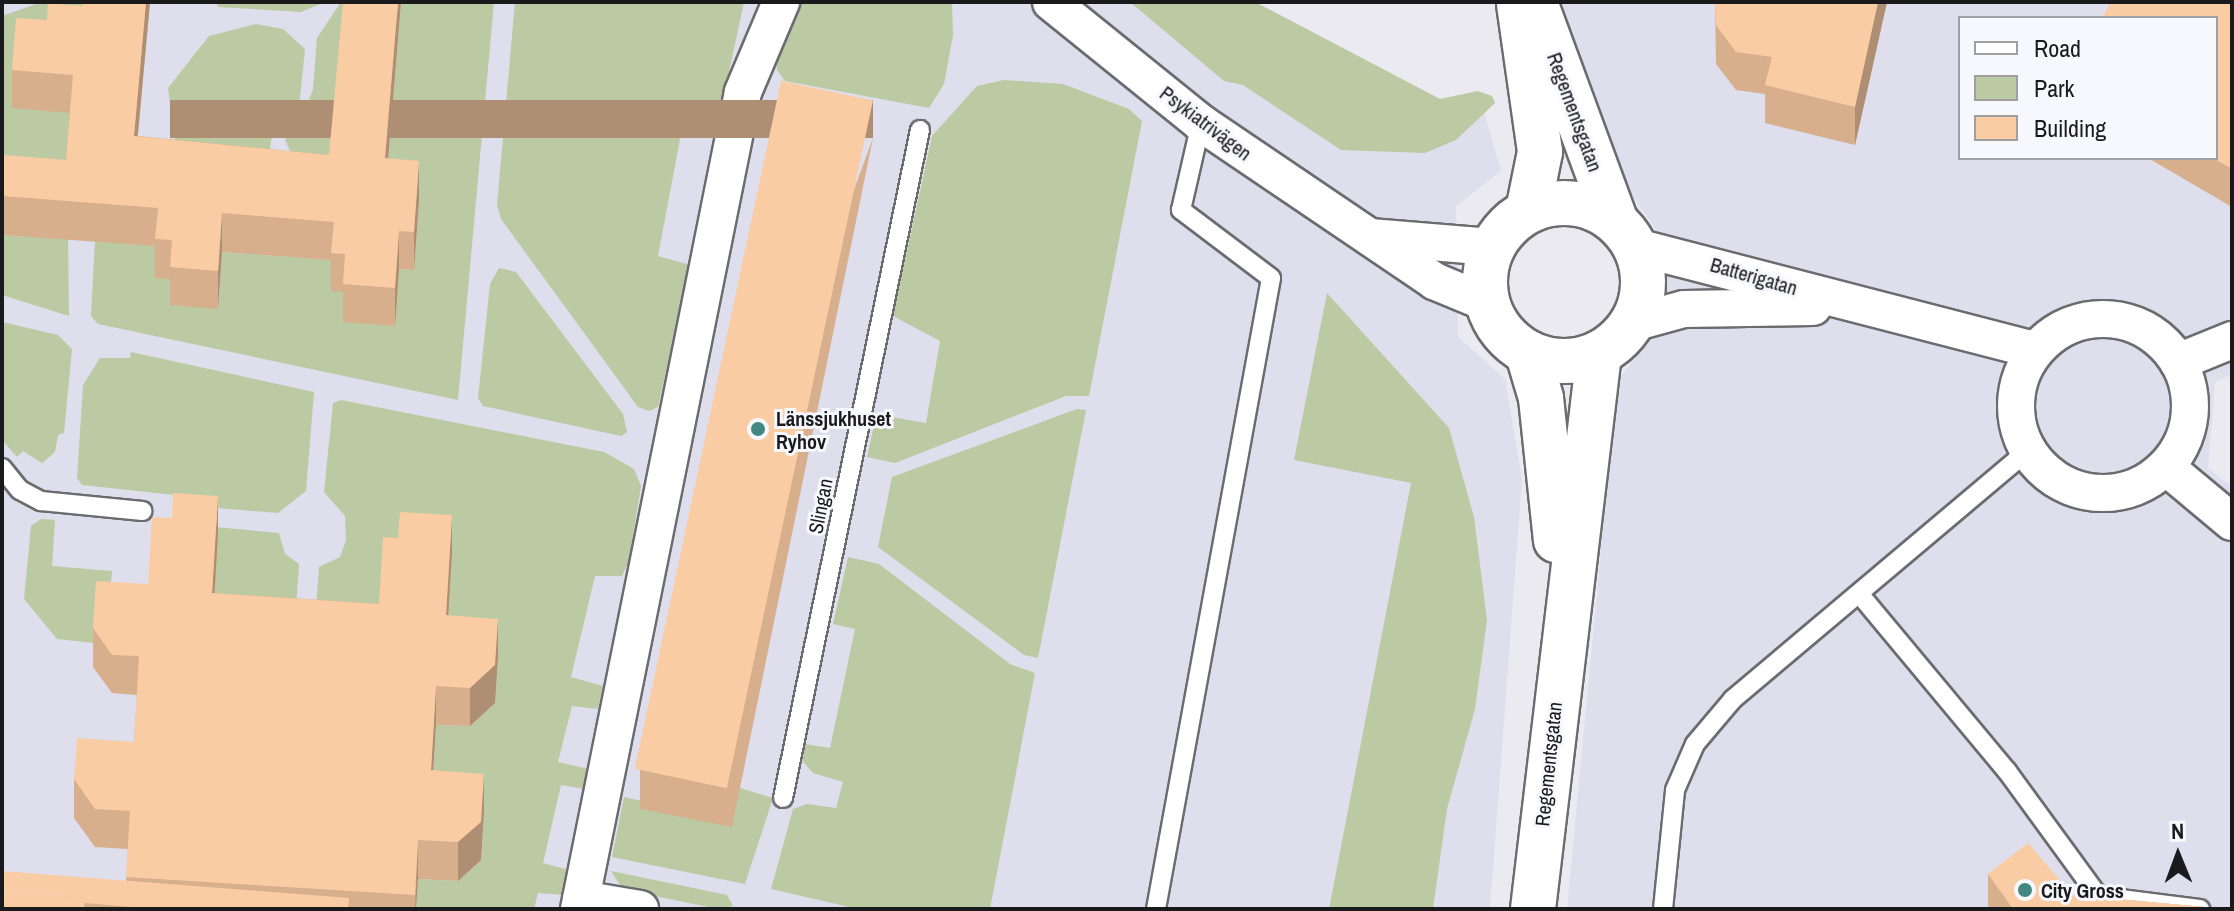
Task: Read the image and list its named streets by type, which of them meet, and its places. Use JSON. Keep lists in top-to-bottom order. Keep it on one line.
{"streets":{"street":["Regementsgatan","Psykiatrivägen","Batterigatan"],"lane":["Slingan"]},"crossings":[["Regementsgatan","Psykiatrivägen"],["Regementsgatan","Batterigatan"],["Psykiatrivägen","Batterigatan"]],"places":["Länssjukhuset Ryhov","City Gross"],"legend":["Road","Park","Building"],"north":"top"}
